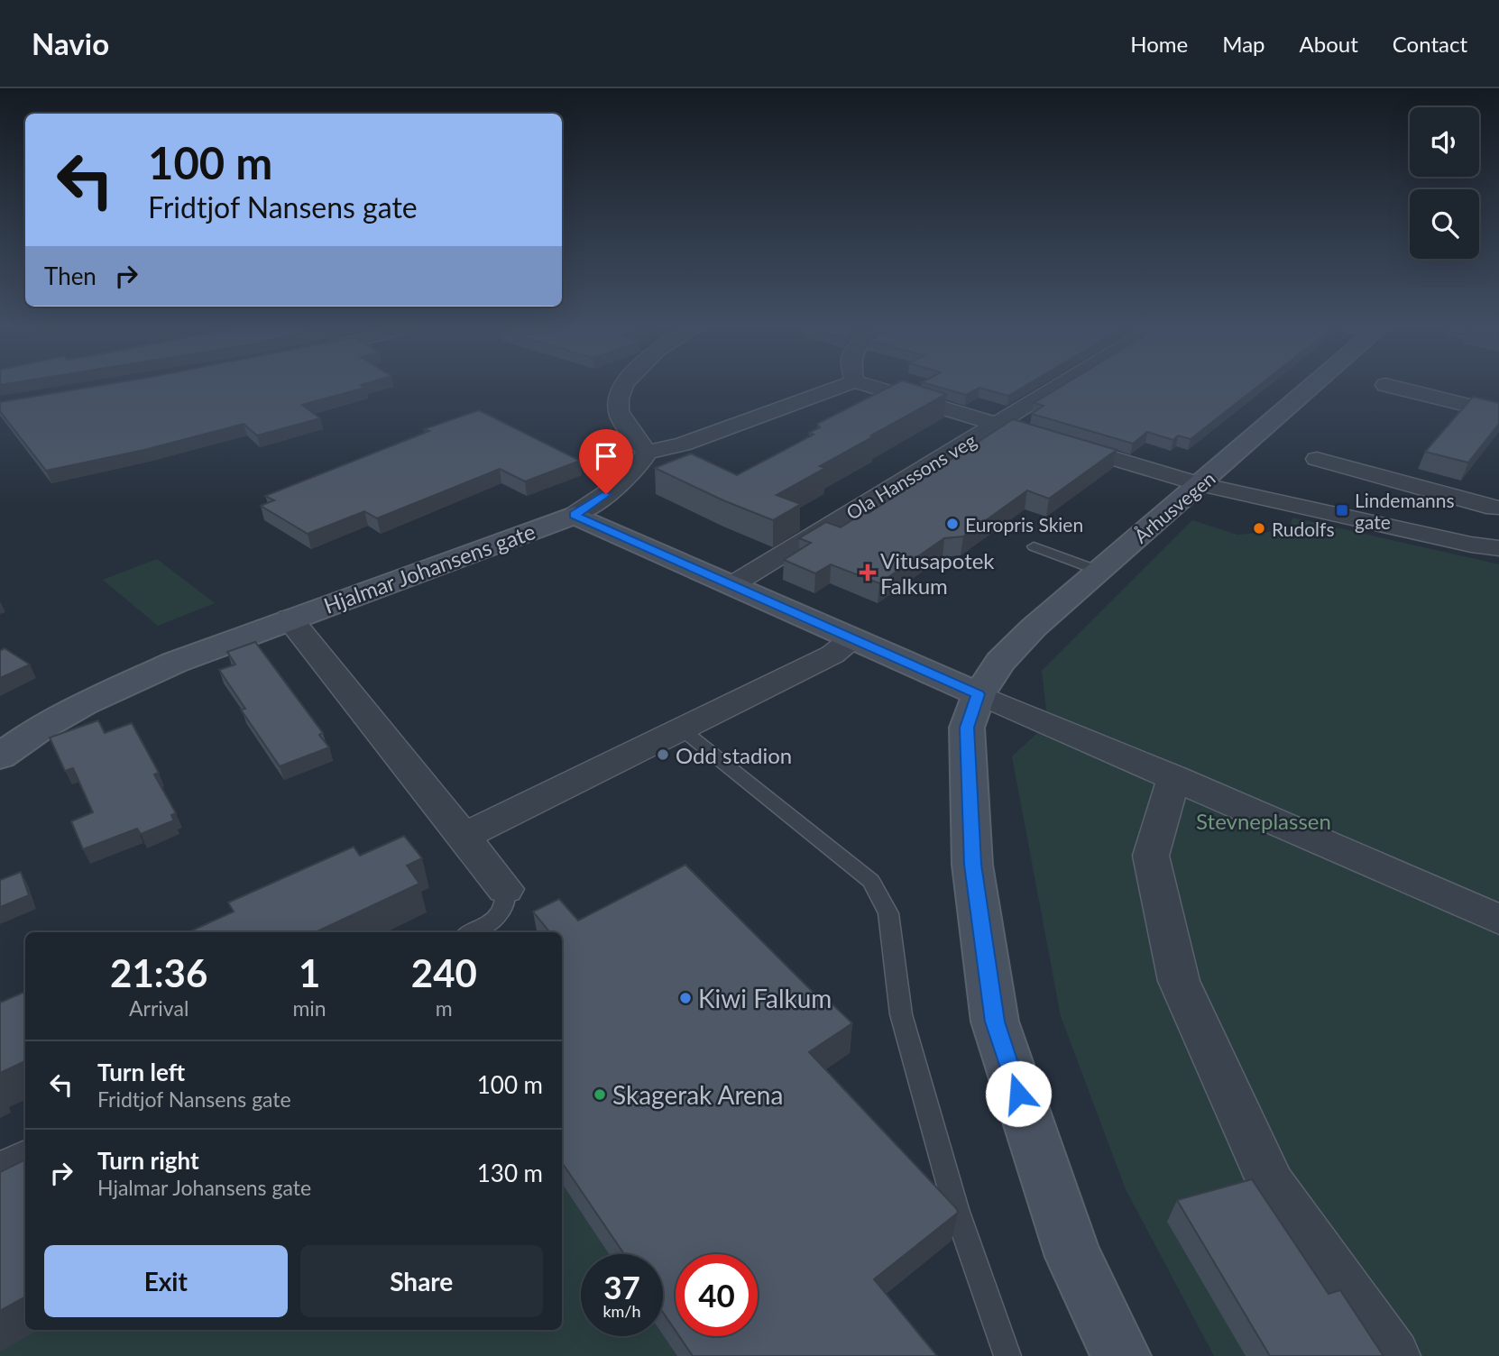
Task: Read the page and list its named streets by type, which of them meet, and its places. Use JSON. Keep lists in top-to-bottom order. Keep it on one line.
{"streets":{"street":["Ola Hanssons veg","Århusvegen","Hjalmar Johansens gate"]},"parks":["Stevneplassen"],"places":{"transit":["Lindemanns gate"],"other":["Europris Skien","Rudolfs","Odd stadion","Kiwi Falkum","Skagerak Arena"],"health":["Vitusapotek Falkum"]},"page":{"header":"Navio","nav":["Home","Map","About","Contact"],"turn":["100 m","Fridtjof Nansens gate"],"then":"Then","eta":["21:36","Arrival","1","min","240","m"],"list":[{"name":"Turn left","note":"Fridtjof Nansens gate","value":"100 m"},{"name":"Turn right","note":"Hjalmar Johansens gate","value":"130 m"}],"buttons":["Exit","Share"],"speed":"37 km/h","limit":"40"}}
